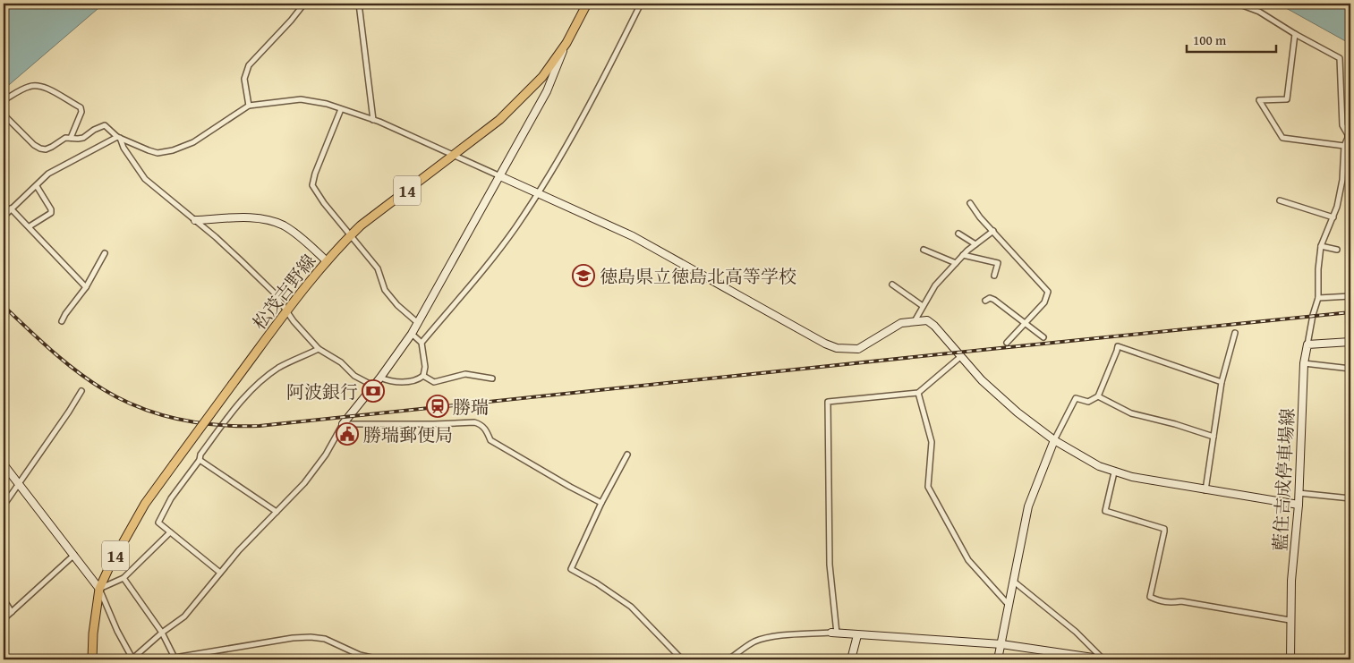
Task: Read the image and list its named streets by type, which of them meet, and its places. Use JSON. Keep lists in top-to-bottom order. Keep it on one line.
{"streets":{"main road":["14","松茂吉野線"],"street":["藍住吉成停車場線"]},"places":{"school or university":["徳島県立徳島北高等学校"],"bank":["阿波銀行"],"station":["勝瑞"],"public building":["勝瑞郵便局"]},"scale_bar":"100 m"}
